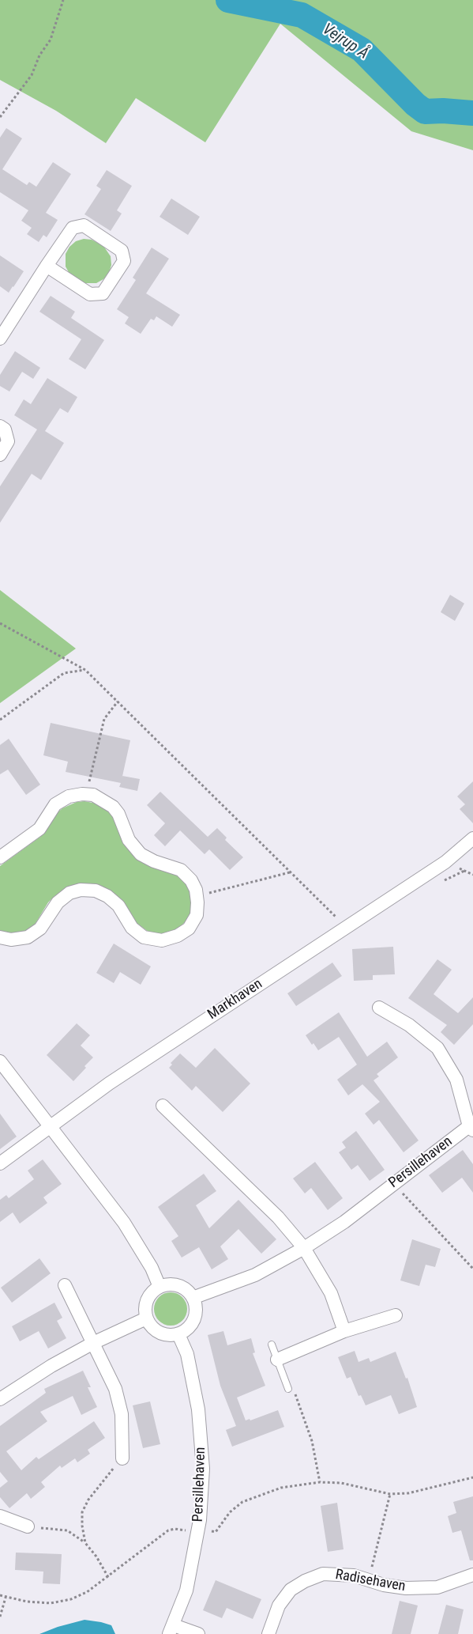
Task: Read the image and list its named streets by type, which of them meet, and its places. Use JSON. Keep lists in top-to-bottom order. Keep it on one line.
{"streets":{"street":["Markhaven","Persillehaven","Radisehaven"]},"water":["Vejrup Å"]}
